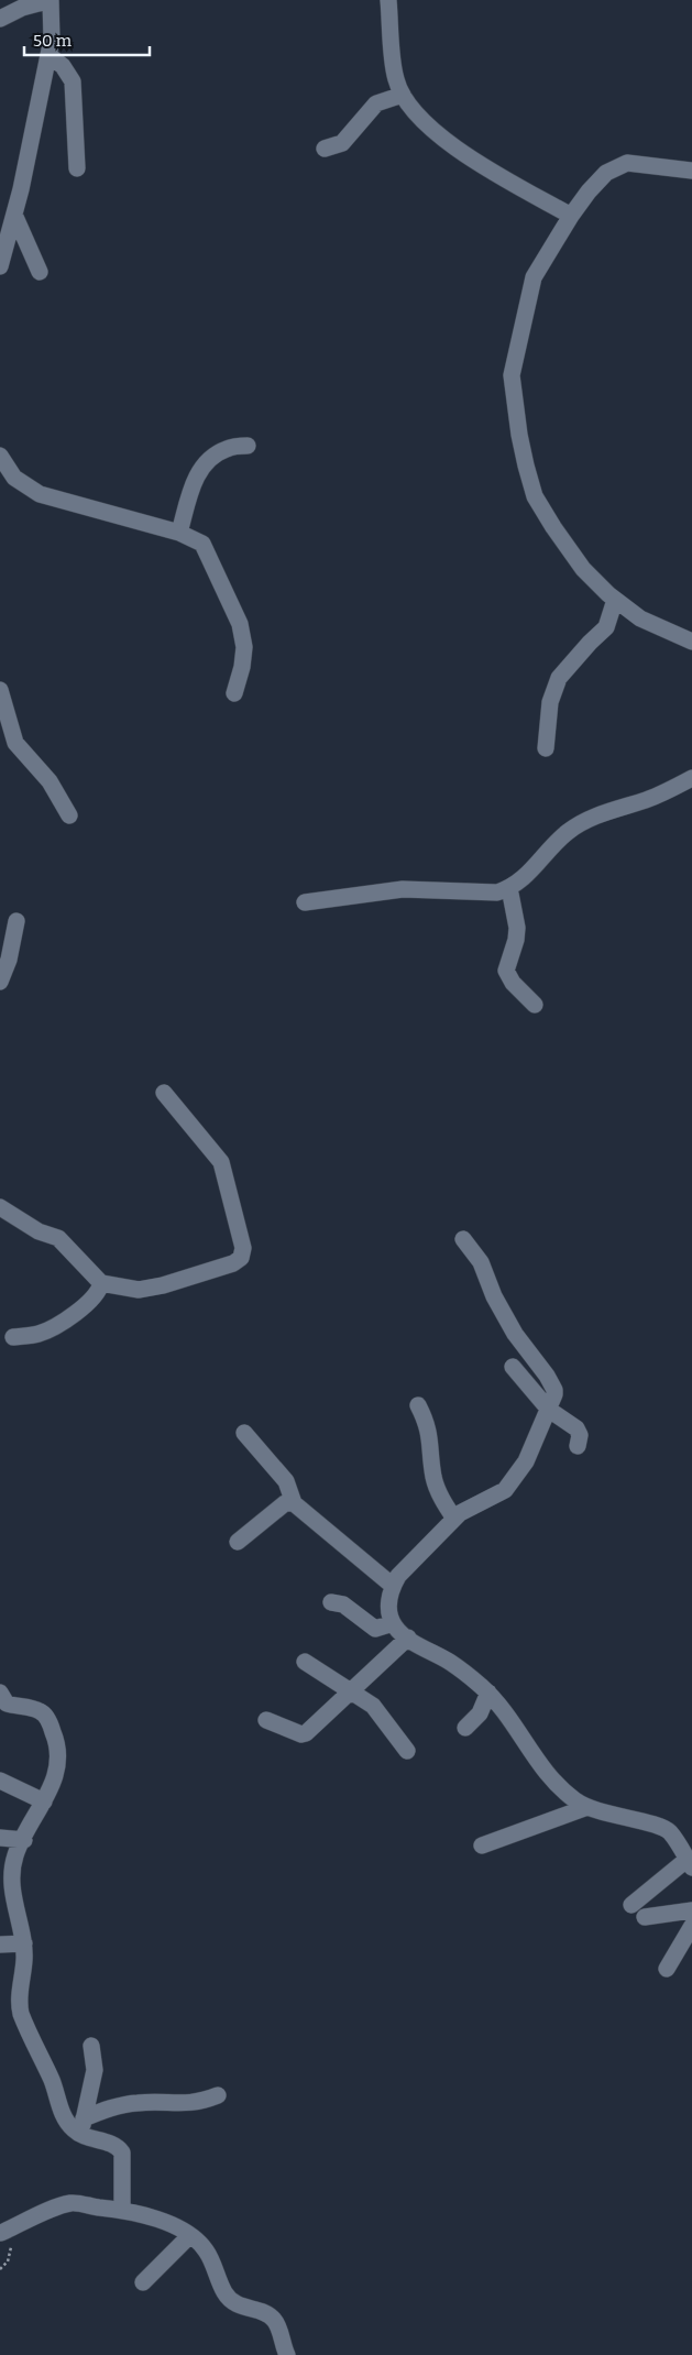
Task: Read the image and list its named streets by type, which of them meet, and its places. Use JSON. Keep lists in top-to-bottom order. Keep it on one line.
{"scale_bar":"50 m"}
